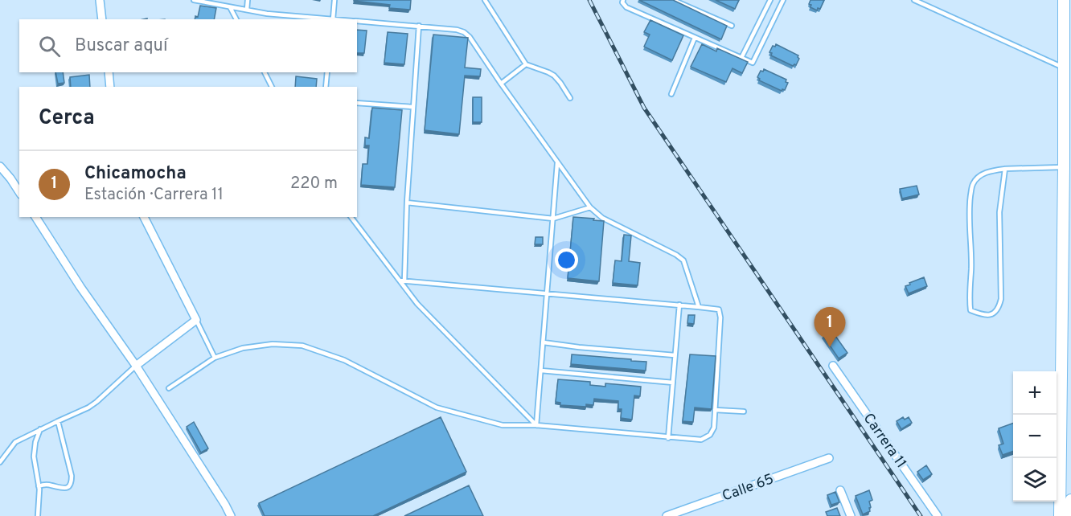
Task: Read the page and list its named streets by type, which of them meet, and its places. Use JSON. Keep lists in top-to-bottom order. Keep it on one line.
{"streets":{"street":["Carrera 11","Calle 65"]},"page":{"search":"Buscar aquí","heading":"Cerca","list":[{"mark":"1","name":"Chicamocha","note":"Estación · Carrera 11","value":"220 m"}],"pins":"1","map_buttons":["+","−"]}}
